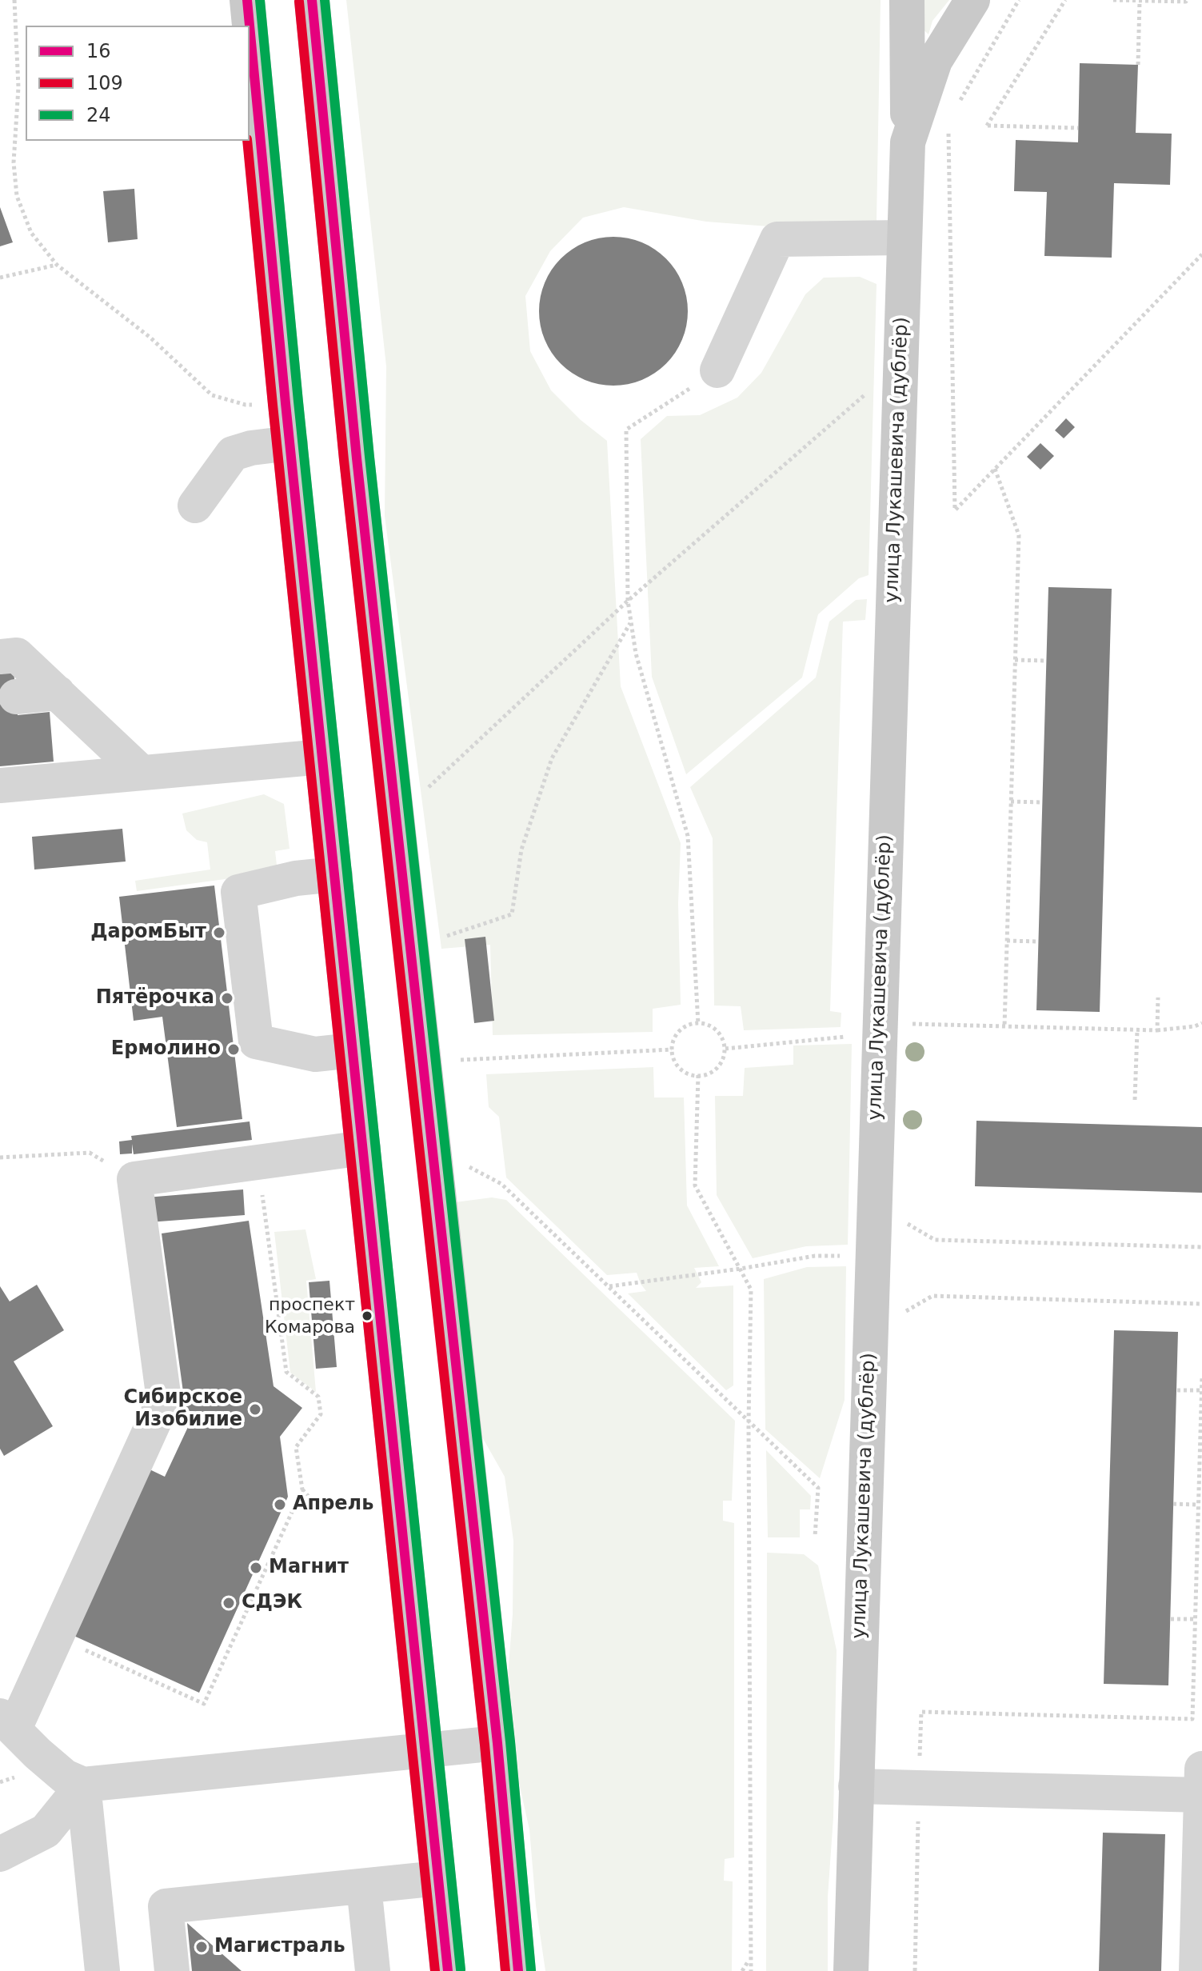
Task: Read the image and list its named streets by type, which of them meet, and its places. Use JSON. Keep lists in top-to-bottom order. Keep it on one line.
{"streets":{"main road":["улица Лукашевича (дублёр)"]},"places":["ДаромБыт","Пятёрочка","Ермолино","проспект Комарова","Сибирское Изобилие","Апрель","Магнит","СДЭК","Магистраль"],"lines":["transit line 16","transit line 24","transit line 109"],"legend":["16","109","24"]}
